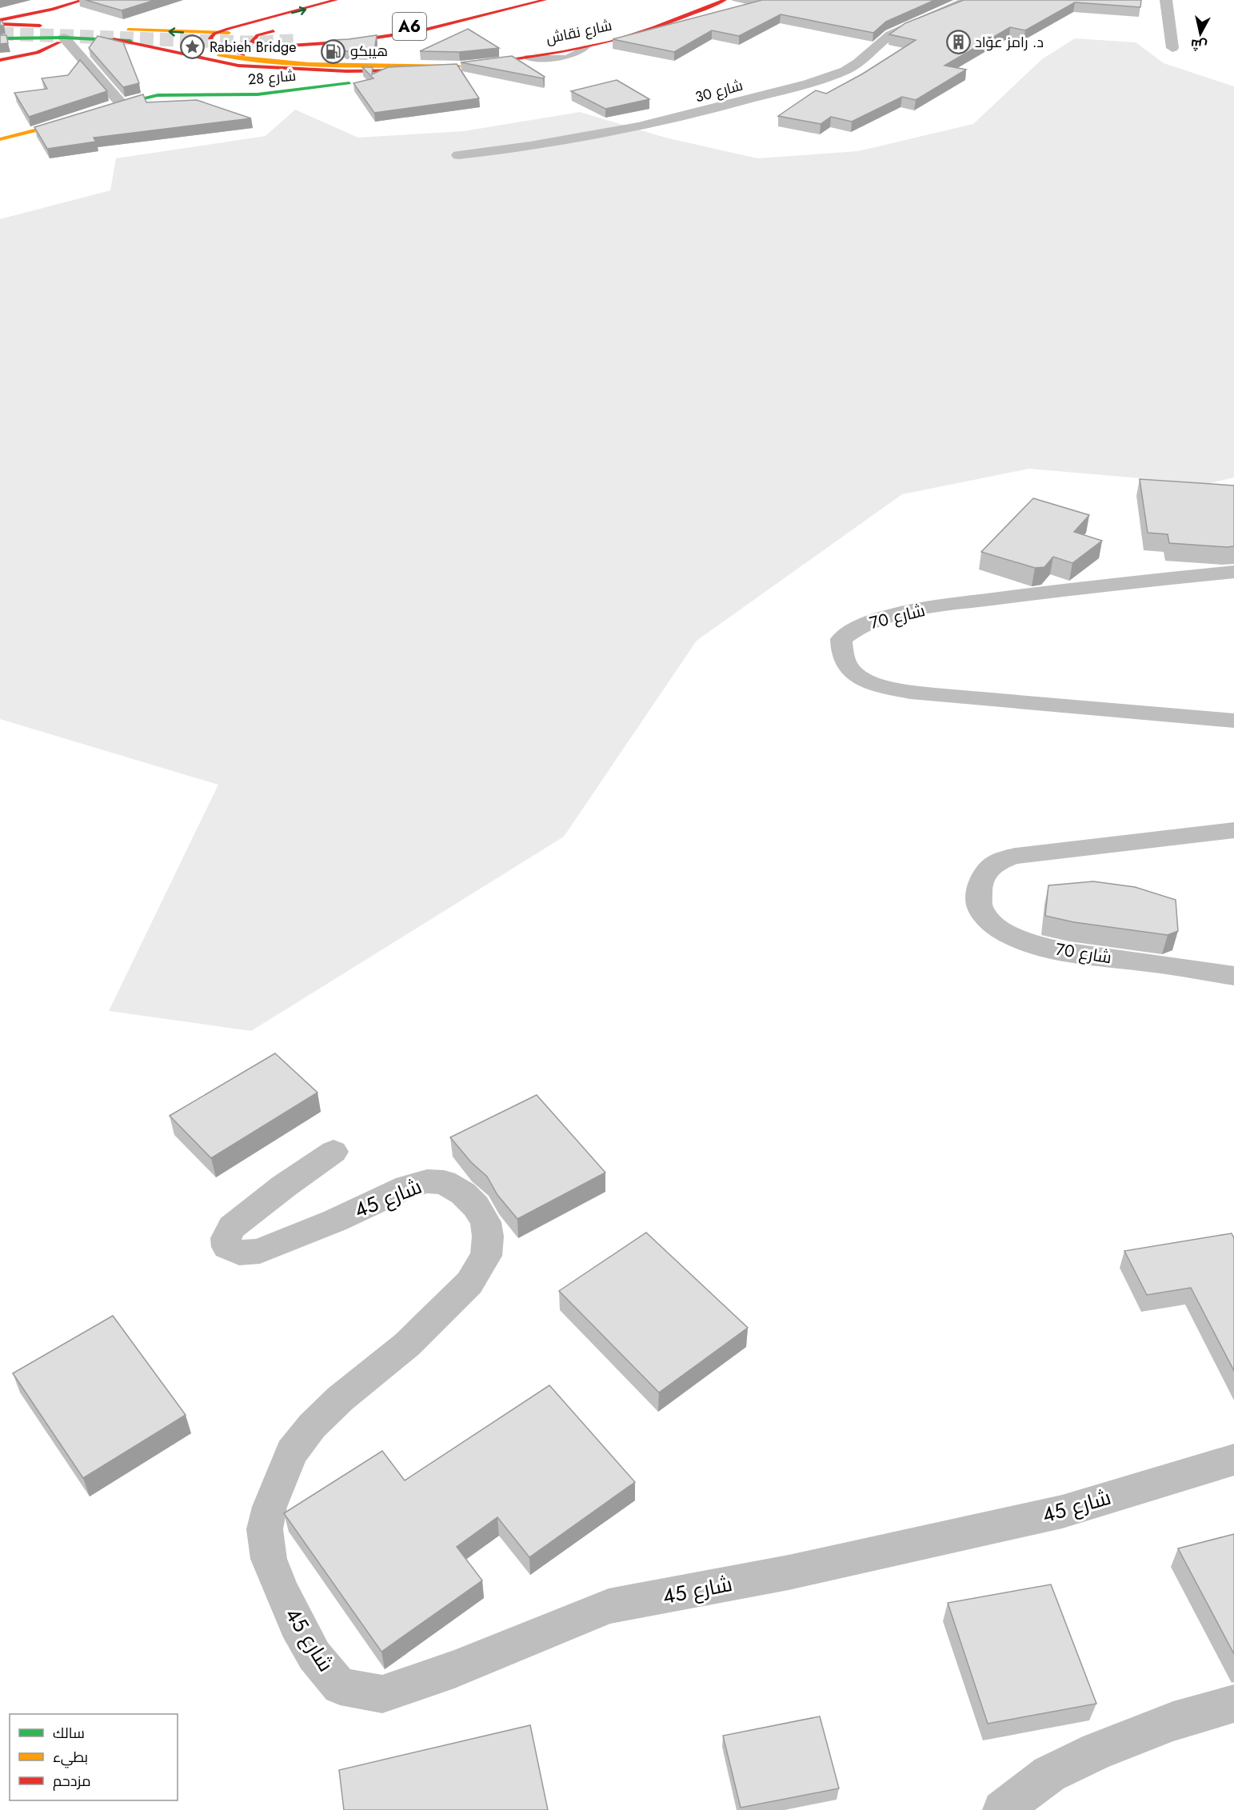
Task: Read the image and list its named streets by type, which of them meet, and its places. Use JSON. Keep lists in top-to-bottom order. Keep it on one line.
{"streets":{"main road":["A6","شارع نقاش","شارع 28"],"street":["شارع 30","شارع 70","شارع 45"]},"crossings":[["شارع نقاش","شارع 28"]],"places":{"building":["د. رامز عوّاد"],"place":["Rabieh Bridge"],"fuel station":["هيبكو"]},"legend":["سالك","بطيء","مزدحم"],"north":"bottom"}
